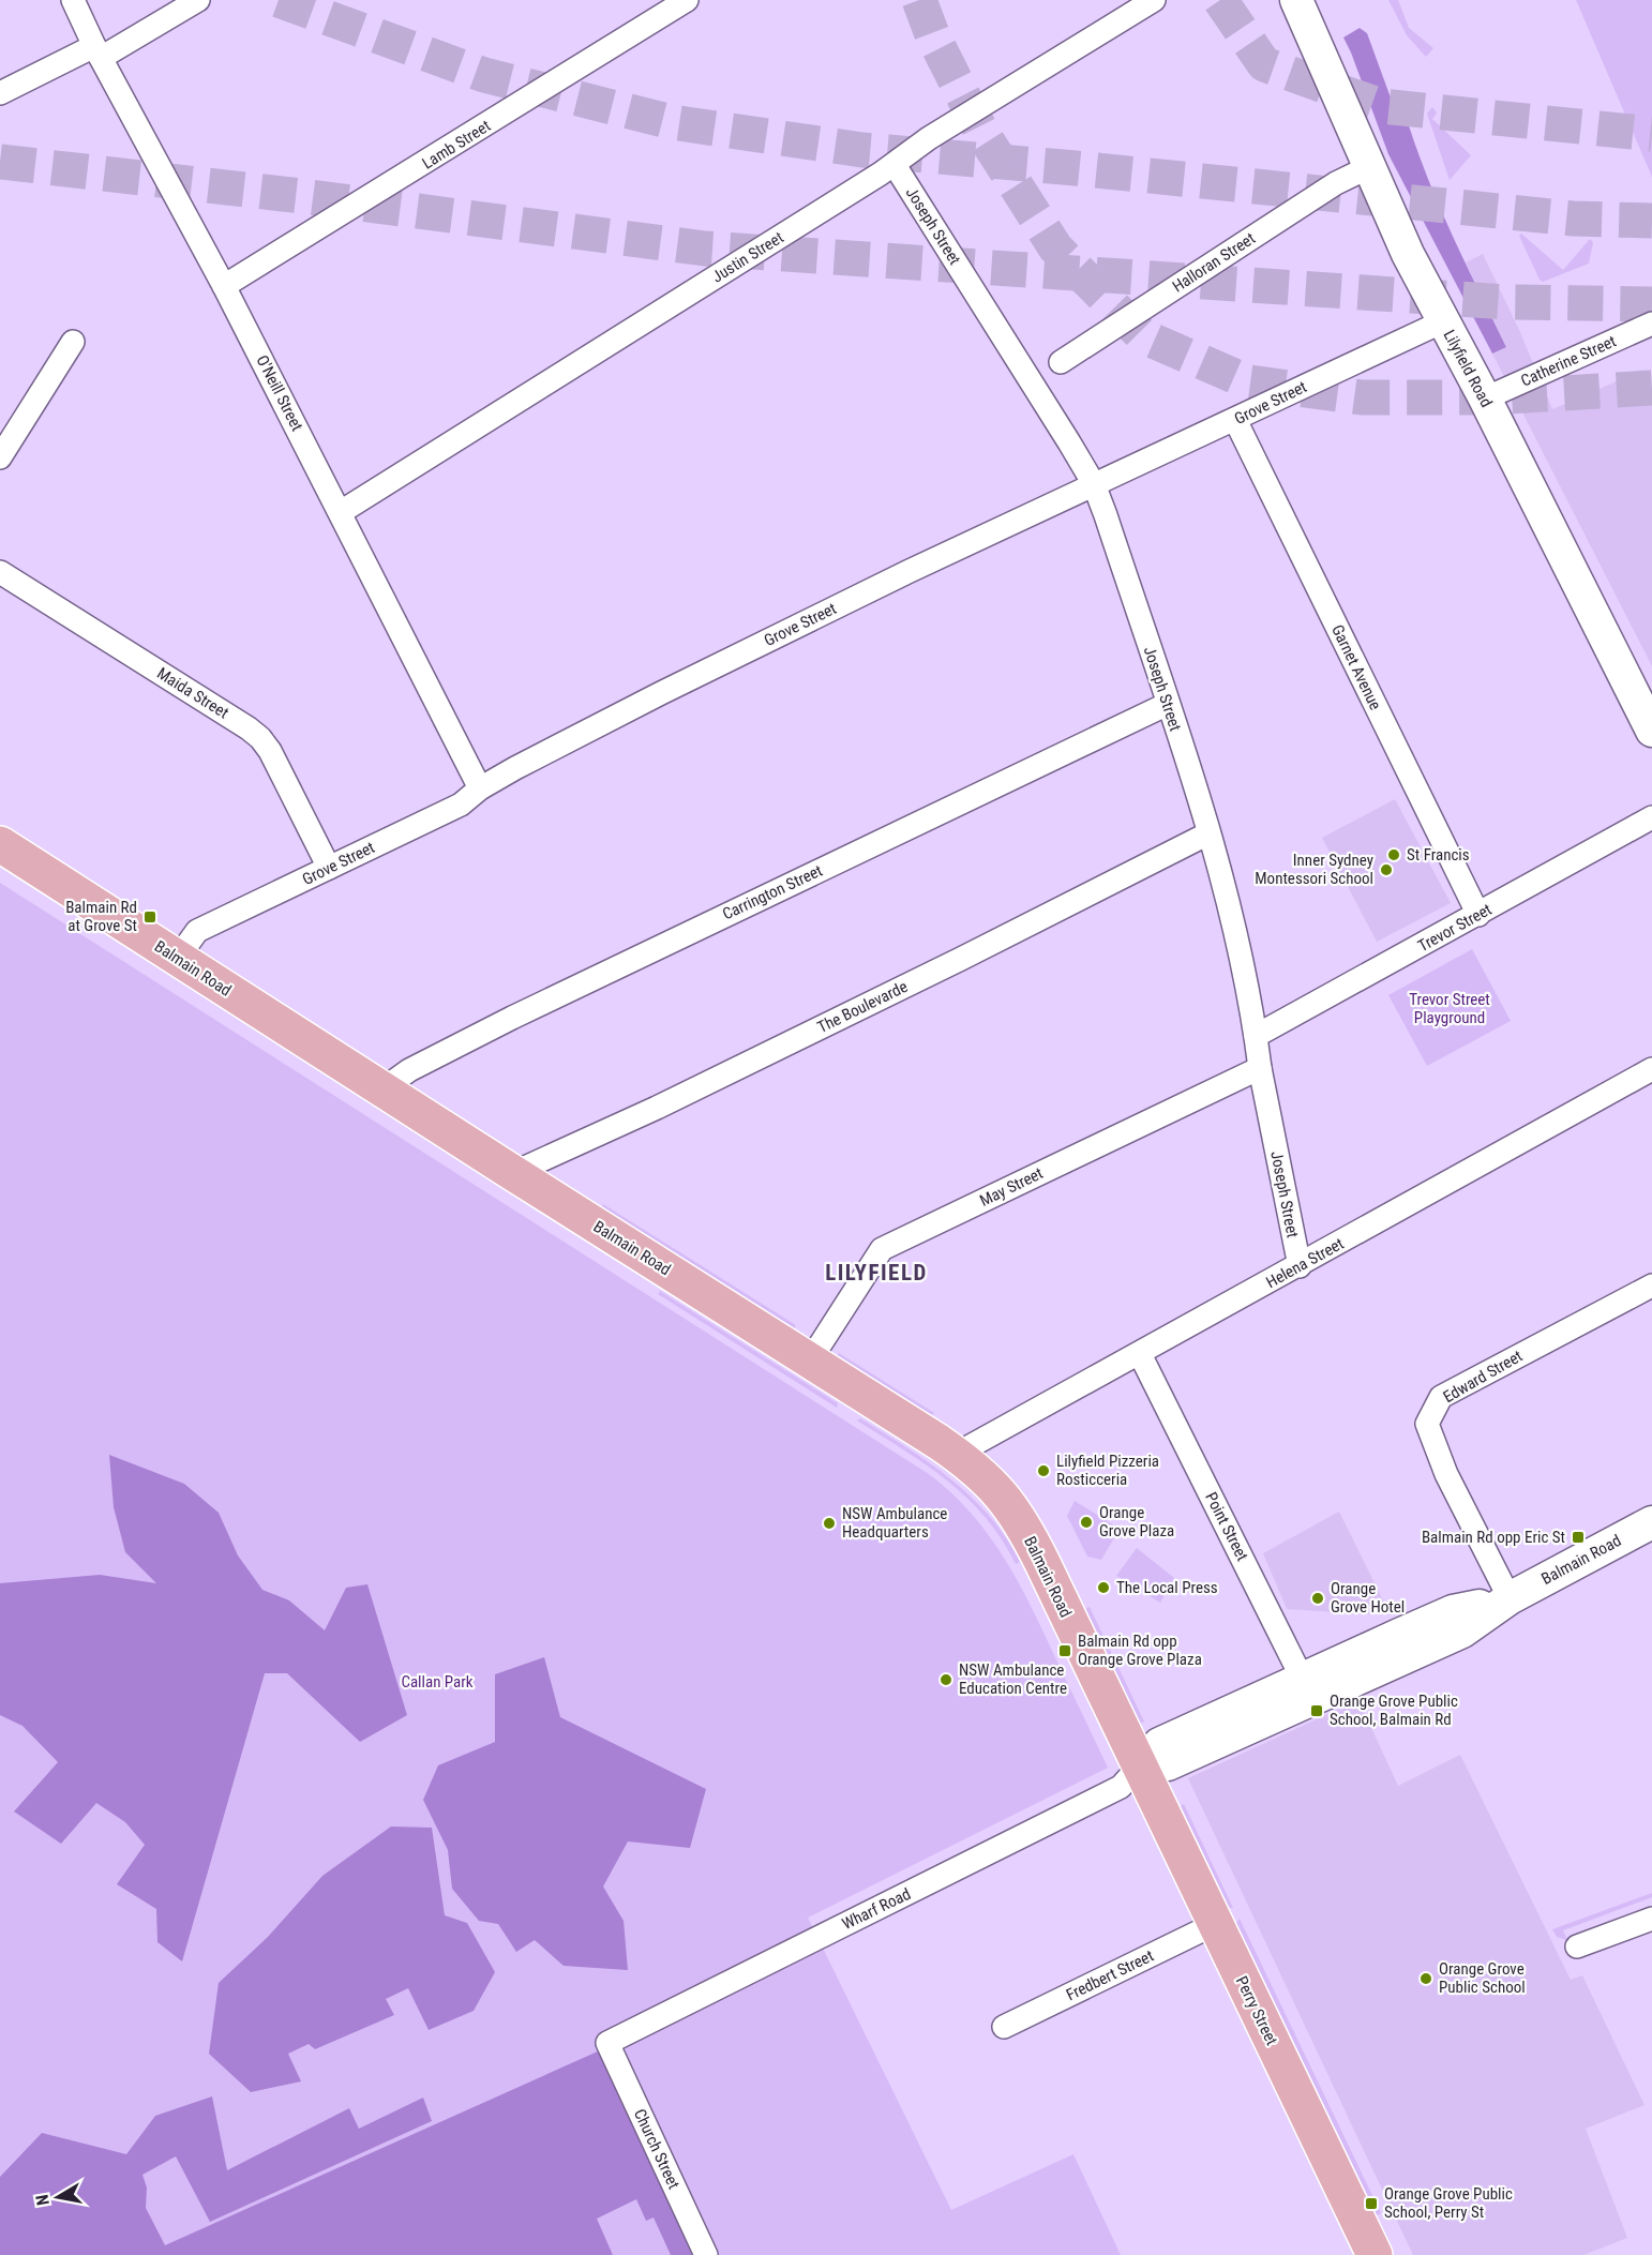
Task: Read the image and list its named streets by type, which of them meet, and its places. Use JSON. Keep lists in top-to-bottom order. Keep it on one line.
{"streets":{"main road":["Lilyfield Road","Balmain Road","Perry Street"],"street":["Lamb Street","Joseph Street","Justin Street","Halloran Street","Catherine Street","O'Neill Street","Grove Street","Garnet Avenue","Maida Street","Carrington Street","Trevor Street","The Boulevarde","May Street","Helena Street","Edward Street","Point Street","Wharf Road","Fredbert Street","Church Street"]},"crossings":[["Lamb Street","O'Neill Street"],["Joseph Street","Justin Street"],["Joseph Street","Grove Street"],["Joseph Street","Carrington Street"],["Joseph Street","Trevor Street"],["Joseph Street","The Boulevarde"],["Joseph Street","May Street"],["Joseph Street","Helena Street"],["Justin Street","O'Neill Street"],["Halloran Street","Lilyfield Road"],["Catherine Street","Lilyfield Road"],["Lilyfield Road","Grove Street"],["O'Neill Street","Grove Street"],["Grove Street","Garnet Avenue"],["Grove Street","Maida Street"],["Grove Street","Balmain Road"],["Garnet Avenue","Trevor Street"],["Carrington Street","Balmain Road"],["Balmain Road","The Boulevarde"],["Balmain Road","May Street"],["Balmain Road","Helena Street"],["Balmain Road","Edward Street"],["Balmain Road","Point Street"],["Balmain Road","Wharf Road"],["Balmain Road","Perry Street"],["Helena Street","Point Street"],["Wharf Road","Perry Street"],["Wharf Road","Church Street"],["Fredbert Street","Perry Street"]],"districts":["LILYFIELD"],"parks":["Trevor Street Playground","Callan Park"],"places":{"other":["St Francis","Inner Sydney Montessori School","Lilyfield Pizzeria Rosticceria","Orange Grove Plaza","NSW Ambulance Headquarters","The Local Press","Orange Grove Hotel","NSW Ambulance Education Centre","Orange Grove Public School"],"transit":["Balmain Rd at Grove St","Balmain Rd opp Eric St","Balmain Rd opp Orange Grove Plaza","Orange Grove Public School, Balmain Rd","Orange Grove Public School, Perry St"]},"north":"left"}
